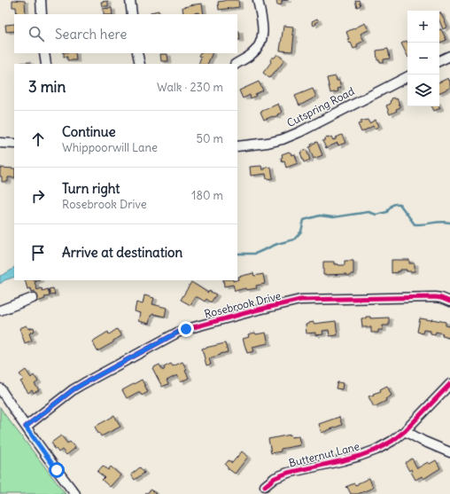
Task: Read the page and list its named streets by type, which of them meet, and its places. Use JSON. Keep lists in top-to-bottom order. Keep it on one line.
{"streets":{"street":["Cutspring Road","Rosebrook Drive","Butternut Lane"]},"page":{"map_buttons":["+","−"],"search":"Search here","heading":["3 min","Walk · 230 m"],"list":[["Continue","Whippoorwill Lane","50 m"],["Turn right","Rosebrook Drive","180 m"],"Arrive at destination"]}}
